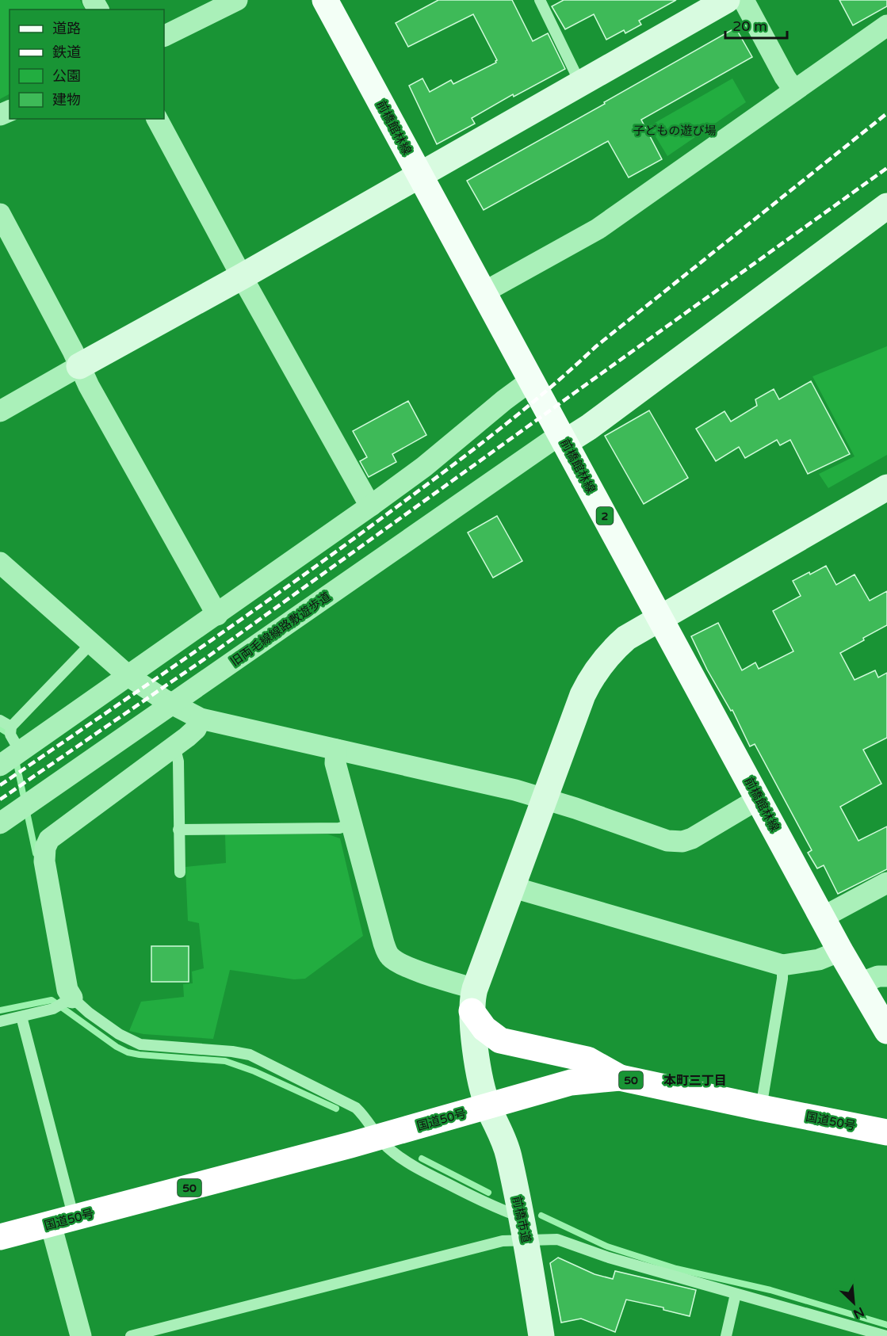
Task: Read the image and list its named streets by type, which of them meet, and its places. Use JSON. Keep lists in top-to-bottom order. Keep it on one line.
{"streets":{"highway":["50","国道50号"],"main road":["前橋館林線","2"],"street":["旧両毛線線路敷遊歩道","前橋市道"]},"crossings":[["前橋館林線","旧両毛線線路敷遊歩道"],["国道50号","前橋市道"]],"districts":["本町三丁目"],"parks":["子どもの遊び場"],"legend":["道路","鉄道","公園","建物"],"scale_bar":"20 m","north":"bottom right"}
